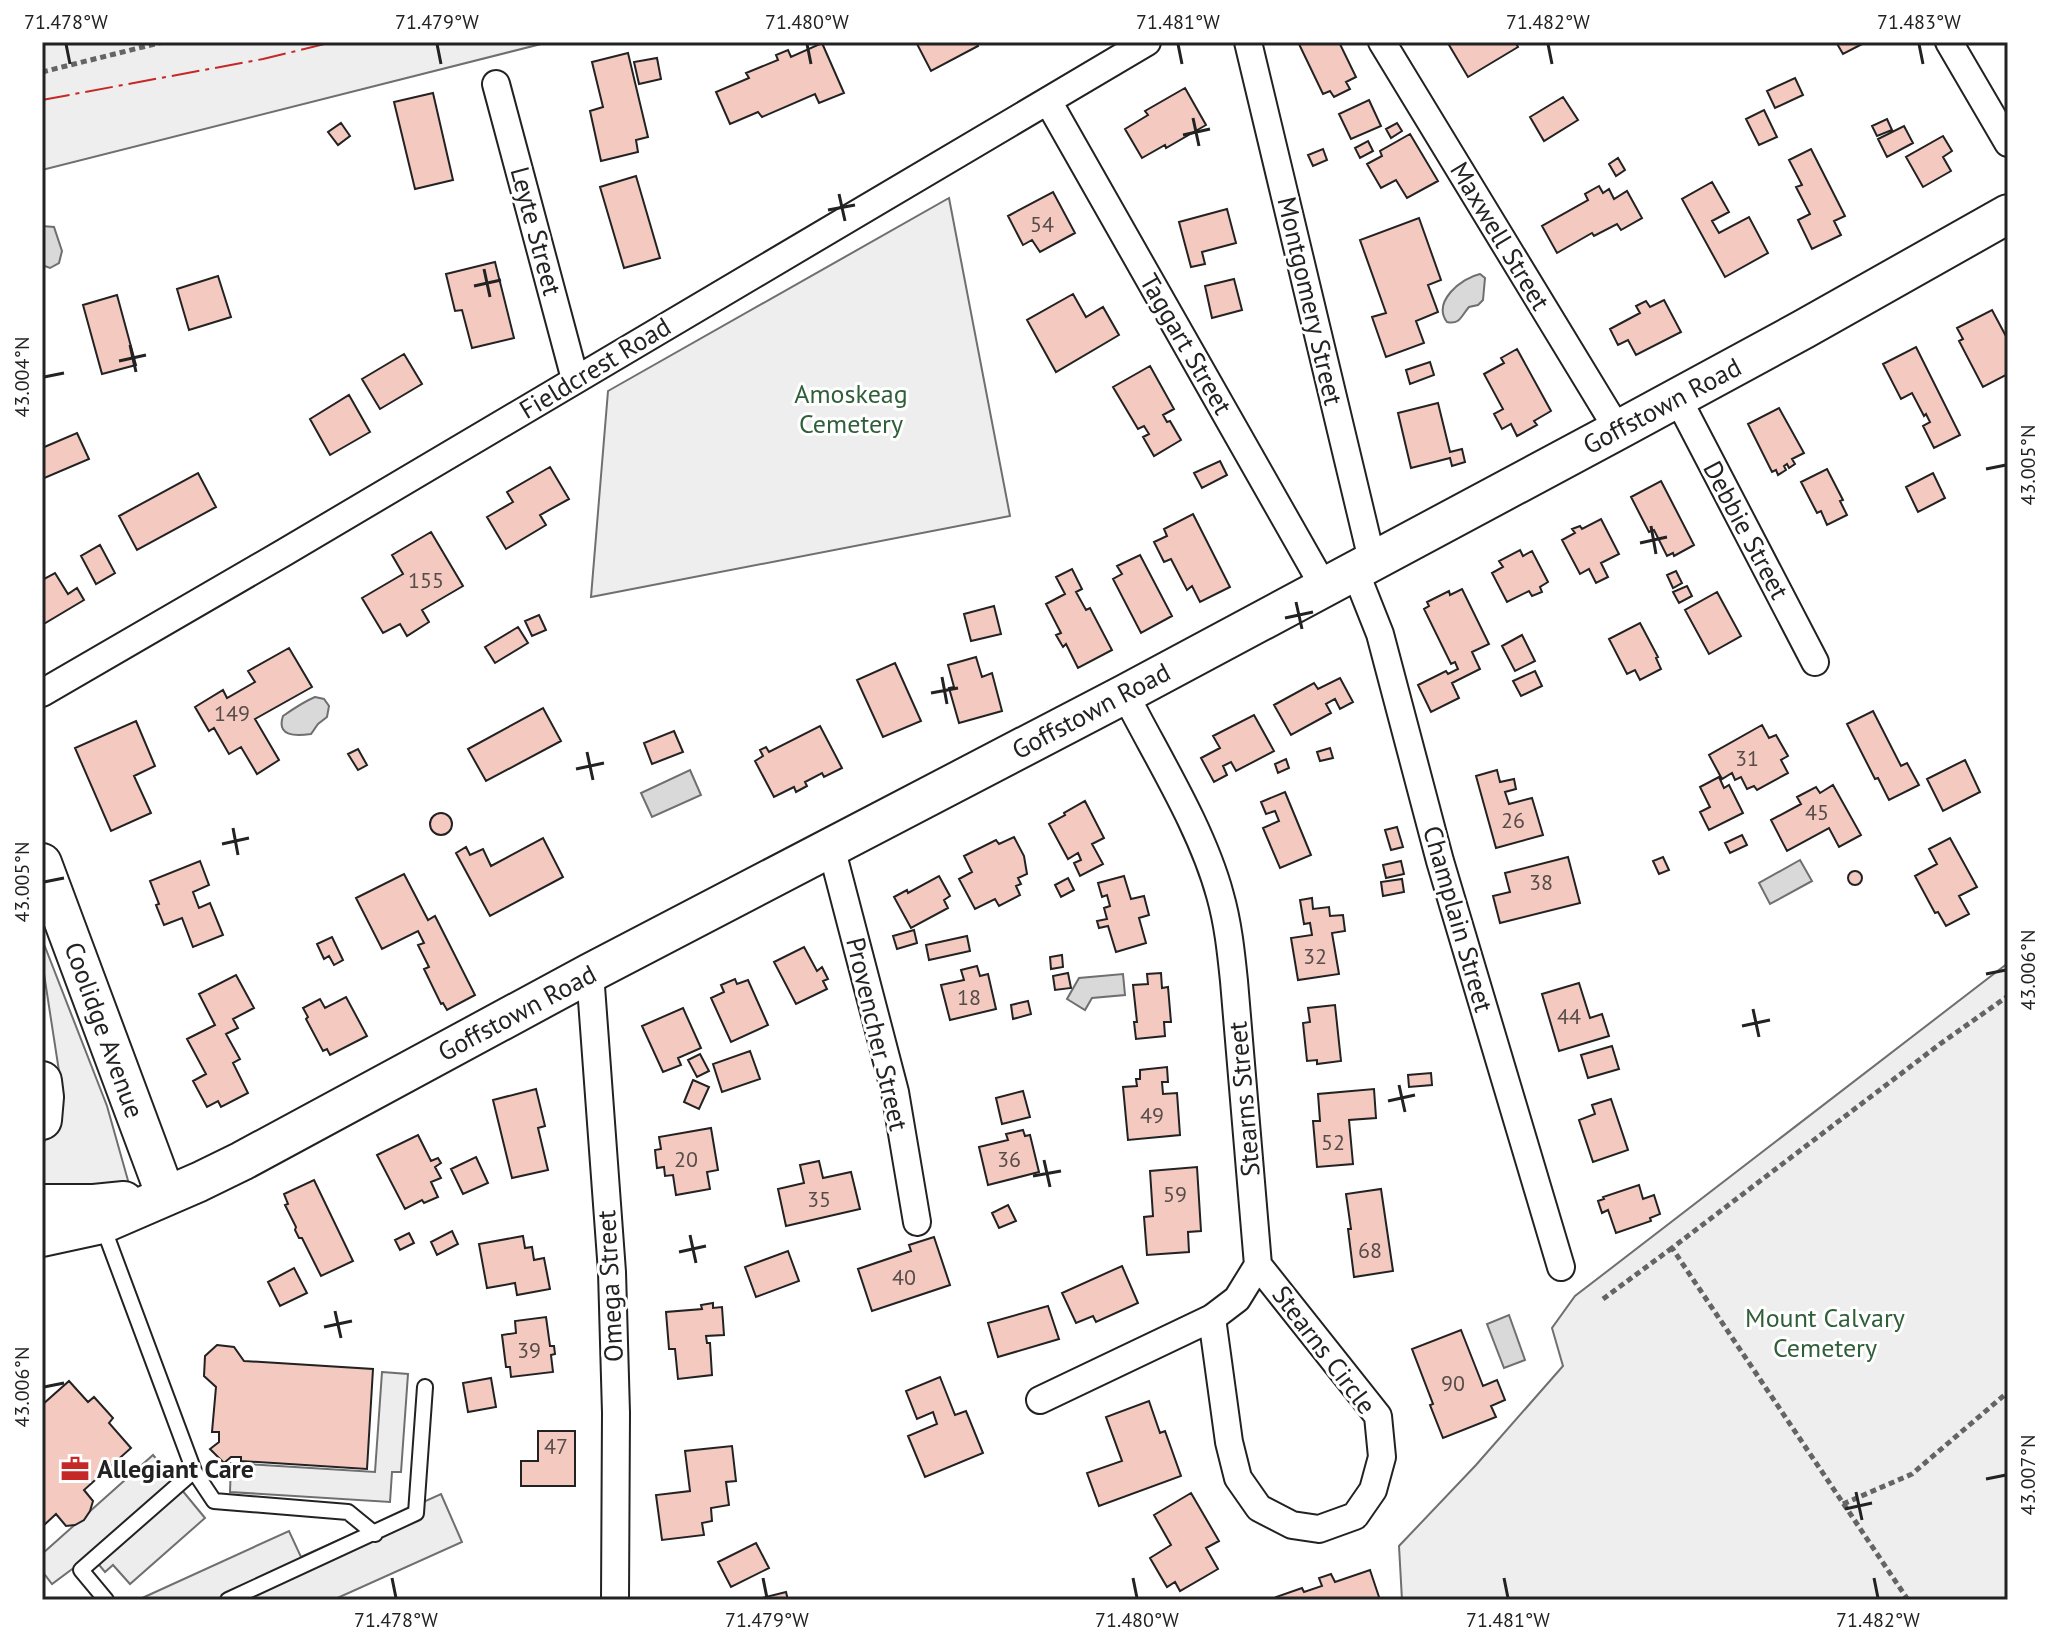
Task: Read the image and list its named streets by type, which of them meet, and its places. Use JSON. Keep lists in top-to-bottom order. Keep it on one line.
{"streets":{"main road":["Goffstown Road","Coolidge Avenue"],"street":["Leyte Street","Maxwell Street","Montgomery Street","Taggart Street","Fieldcrest Road","Debbie Street","Champlain Street","Provencher Street","Stearns Street","Omega Street","Stearns Circle"]},"crossings":[["Leyte Street","Fieldcrest Road"],["Maxwell Street","Goffstown Road"],["Montgomery Street","Taggart Street"],["Montgomery Street","Goffstown Road"],["Montgomery Street","Champlain Street"],["Taggart Street","Fieldcrest Road"],["Taggart Street","Goffstown Road"],["Taggart Street","Champlain Street"],["Goffstown Road","Debbie Street"],["Goffstown Road","Champlain Street"],["Goffstown Road","Coolidge Avenue"],["Goffstown Road","Provencher Street"],["Goffstown Road","Stearns Street"],["Goffstown Road","Omega Street"],["Stearns Street","Stearns Circle"]],"parks":["Amoskeag Cemetery","Mount Calvary Cemetery"],"places":{"office":["Allegiant Care"]},"house_numbers":["54","155","149","31","45","26","38","32","18","44","49","52","20","36","59","35","68","40","39","90","47"],"coordinates":["71.478°W","71.479°W","71.480°W","71.481°W","71.482°W","71.483°W","43.004°N","43.005°N","43.006°N","43.007°N"]}
